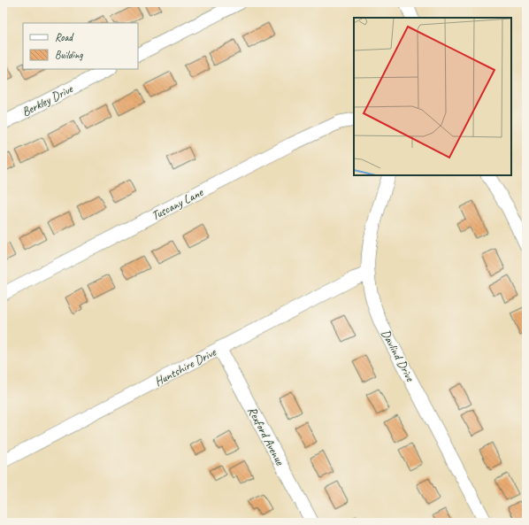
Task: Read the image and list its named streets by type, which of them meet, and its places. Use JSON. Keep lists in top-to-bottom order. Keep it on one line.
{"streets":{"street":["Berkley Drive","Tuscany Lane","Davlind Drive","Huntshire Drive","Rexford Avenue"]},"crossings":[["Davlind Drive","Huntshire Drive"],["Huntshire Drive","Rexford Avenue"]],"legend":["Road","Building"]}
